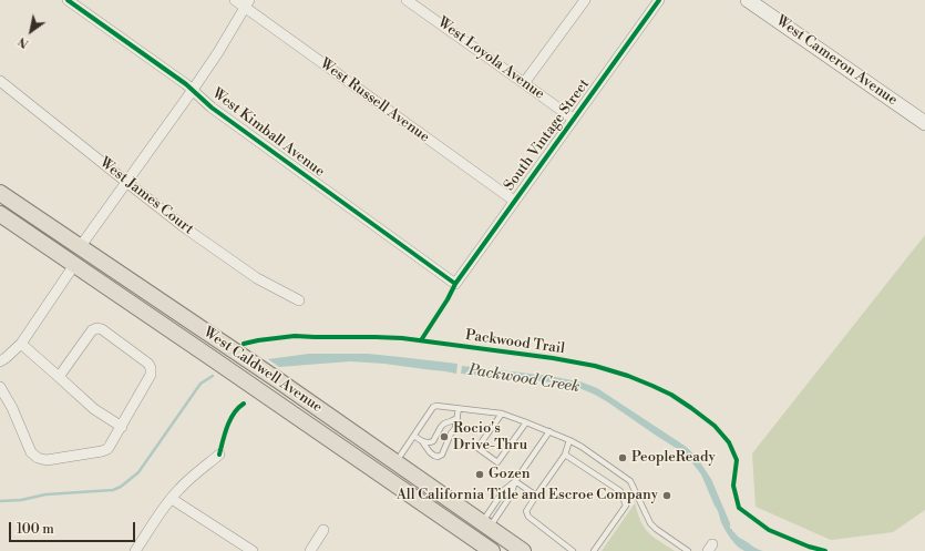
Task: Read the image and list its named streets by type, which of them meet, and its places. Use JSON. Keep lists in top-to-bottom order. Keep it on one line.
{"streets":{"main road":["West Caldwell Avenue"],"street":["West Loyola Avenue","West Cameron Avenue","West Russell Avenue","West Kimball Avenue","South Vintage Street","West James Court"],"cycle path":["Packwood Trail"]},"crossings":[["West Loyola Avenue","South Vintage Street"],["West Russell Avenue","South Vintage Street"],["West Kimball Avenue","South Vintage Street"]],"water":["Packwood Creek"],"places":["Rocio's Drive-Thru","PeopleReady","Gozen","All California Title and Escroe Company"],"scale_bar":"100 m","north":"bottom left"}
